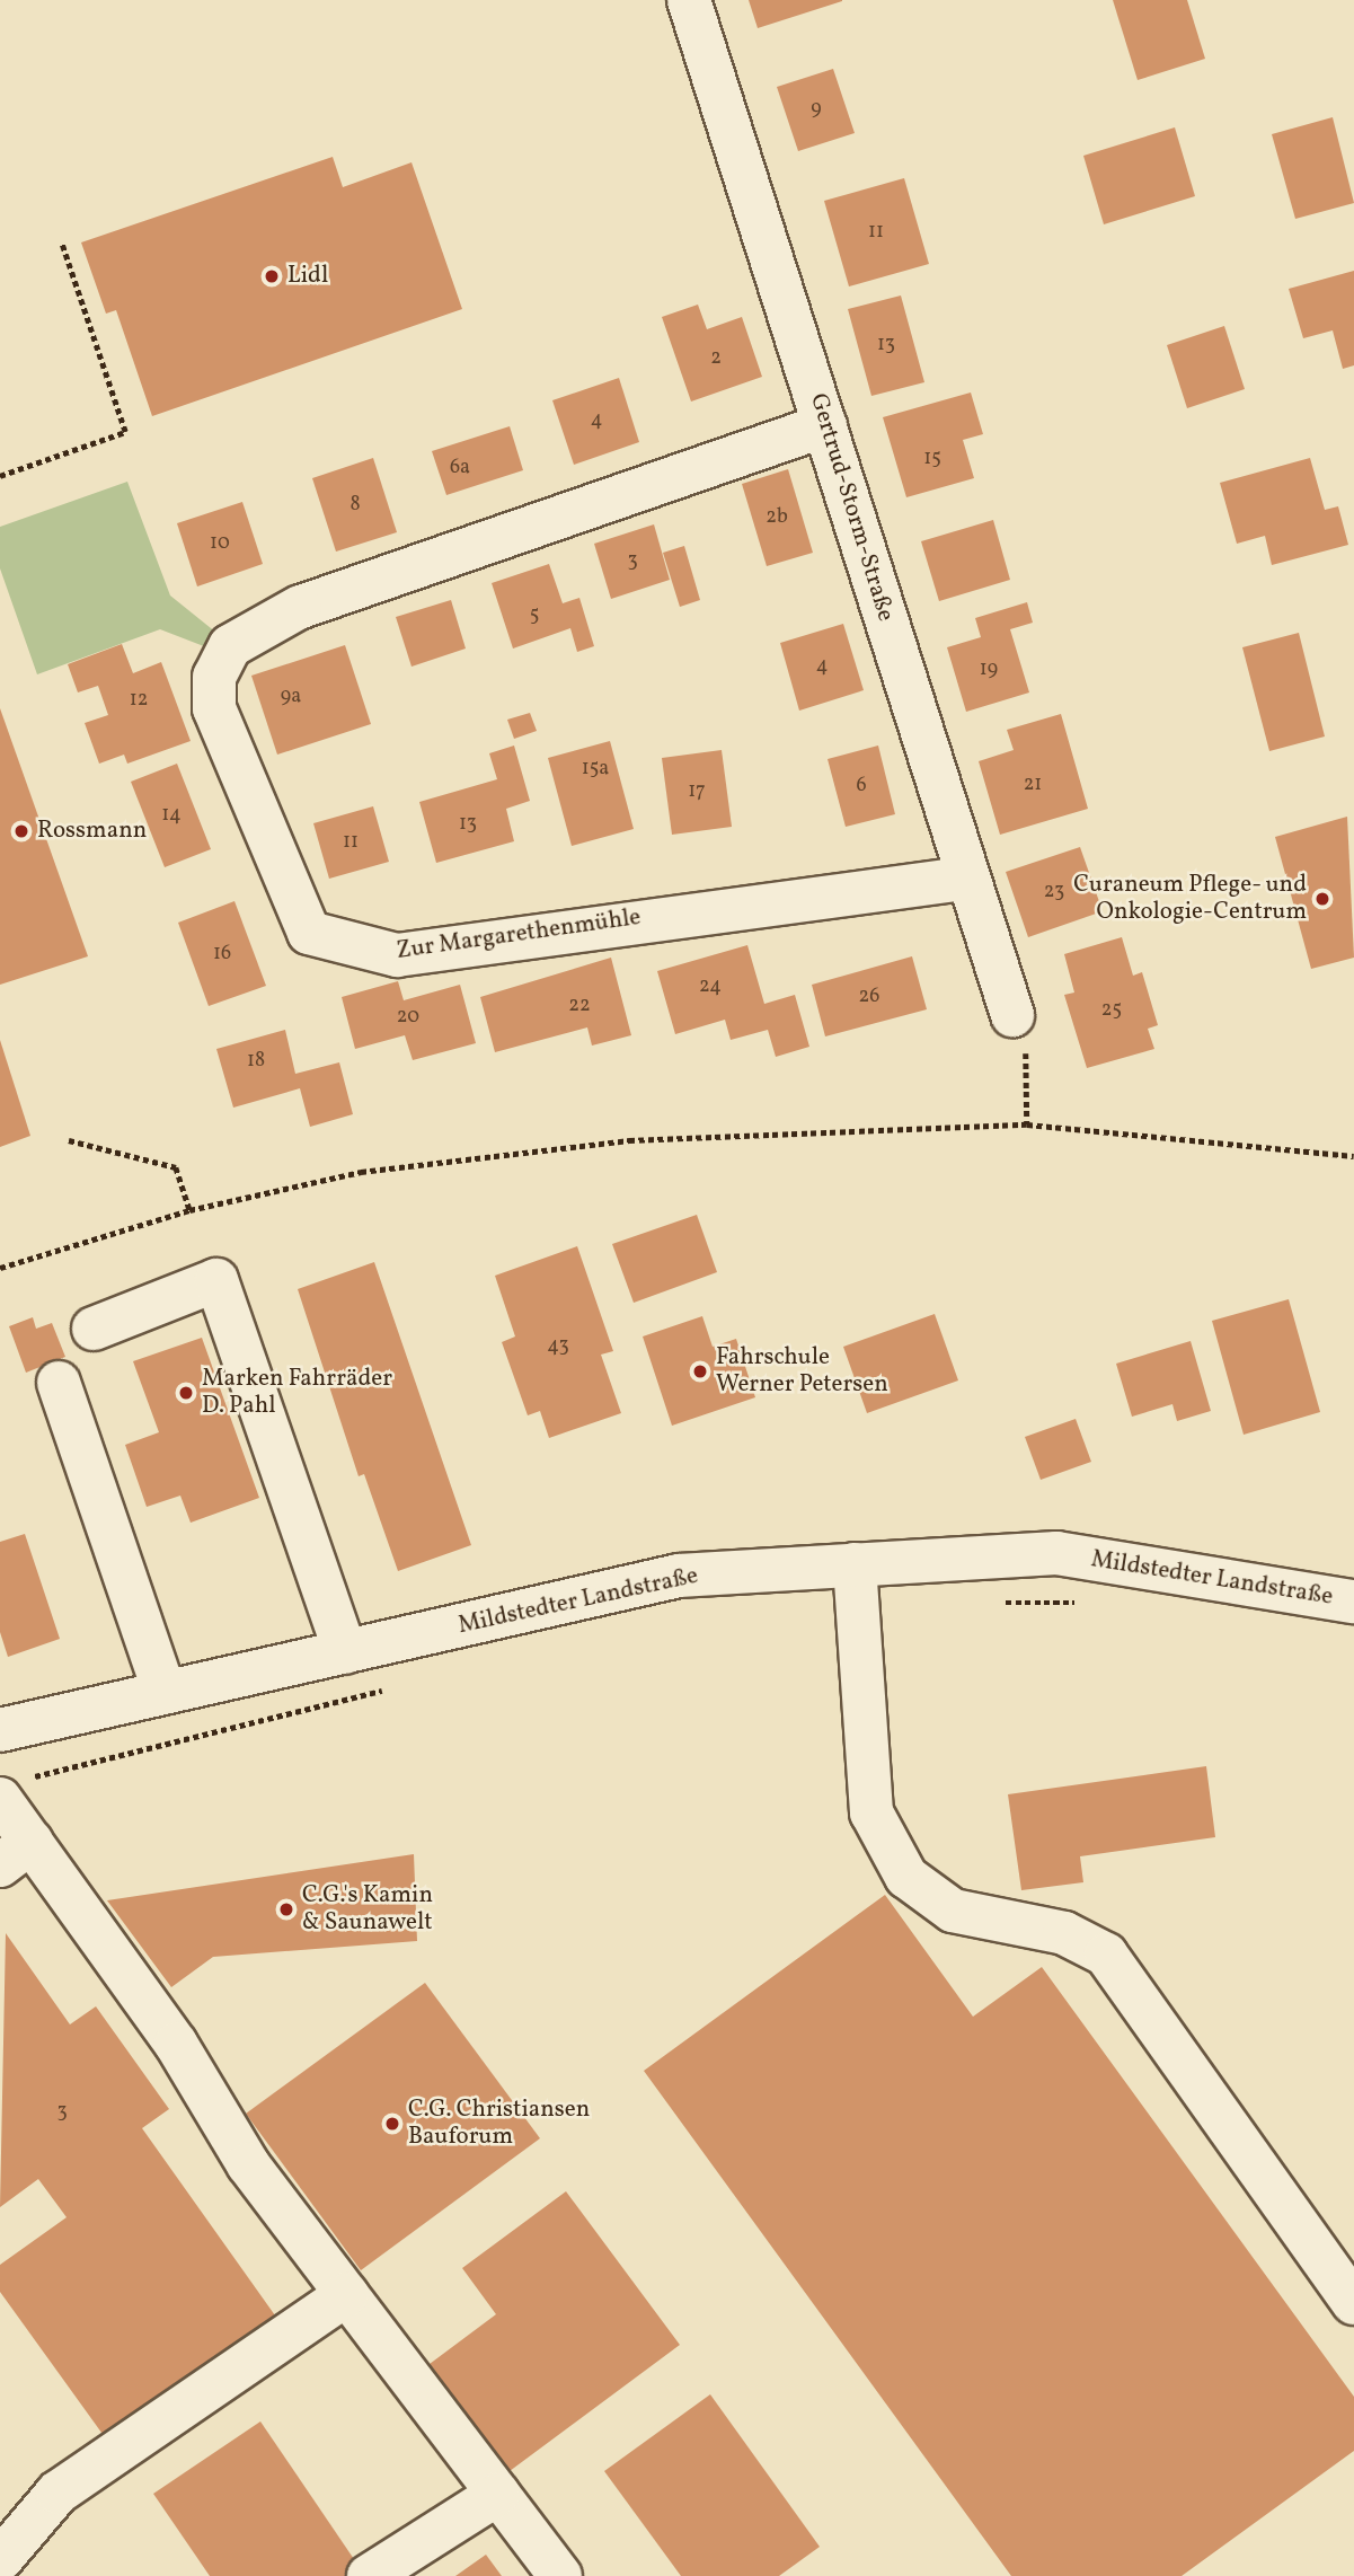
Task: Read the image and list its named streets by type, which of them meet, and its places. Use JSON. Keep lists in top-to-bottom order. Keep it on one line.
{"streets":{"street":["Gertrud-Storm-Straße","Zur Margarethenmühle","Mildstedter Landstraße"]},"crossings":[["Gertrud-Storm-Straße","Zur Margarethenmühle"]],"places":["Lidl","Rossmann","Curaneum Pflege- und Onkologie-Centrum","Fahrschule Werner Petersen","Marken Fahrräder D. Pahl","C.G.'s Kamin & Saunawelt","C.G. Christiansen Bauforum"],"house_numbers":["9","11","13","2","4","15","6a","8","2b","10","3","5","4","19","9a","12","15a","21","6","17","14","13","11","23","16","24","26","22","25","20","18","43","3"]}
